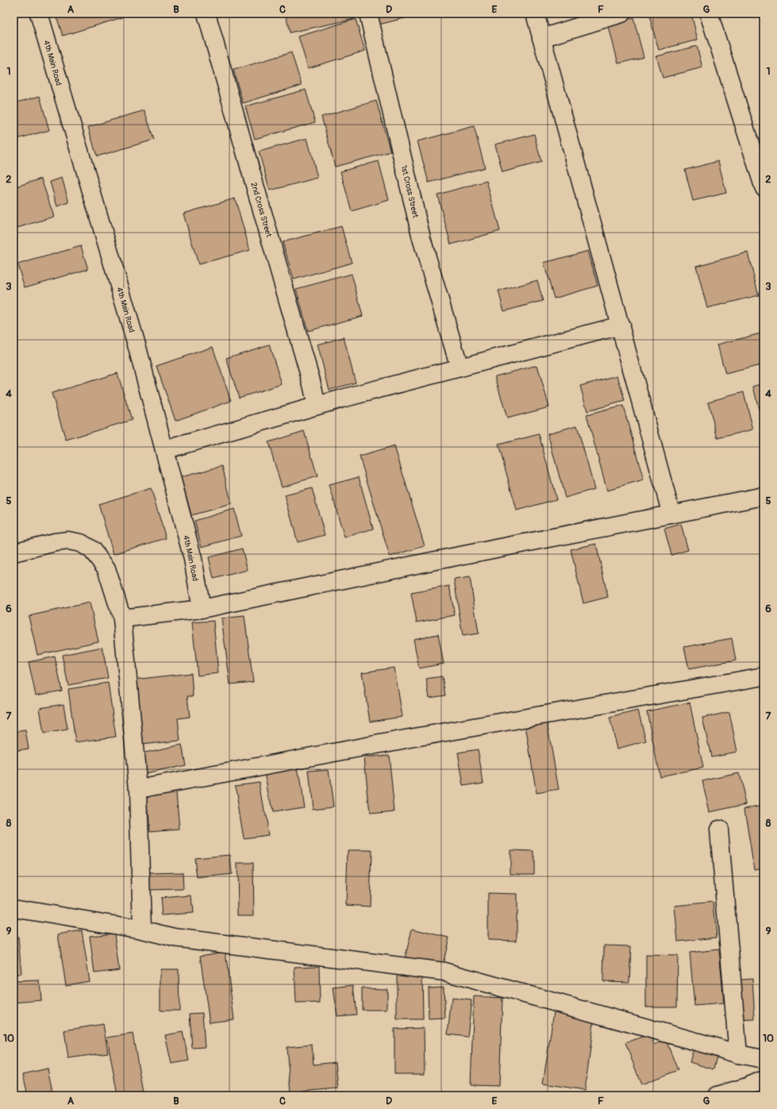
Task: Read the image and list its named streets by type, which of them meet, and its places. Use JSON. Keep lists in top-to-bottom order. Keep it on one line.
{"streets":{"street":["4th Main Road","1st Cross Street","2nd Cross Street"]},"grid":{"columns":["A","B","C","D","E","F","G"],"rows":["1","2","3","4","5","6","7","8","9","10"]}}
